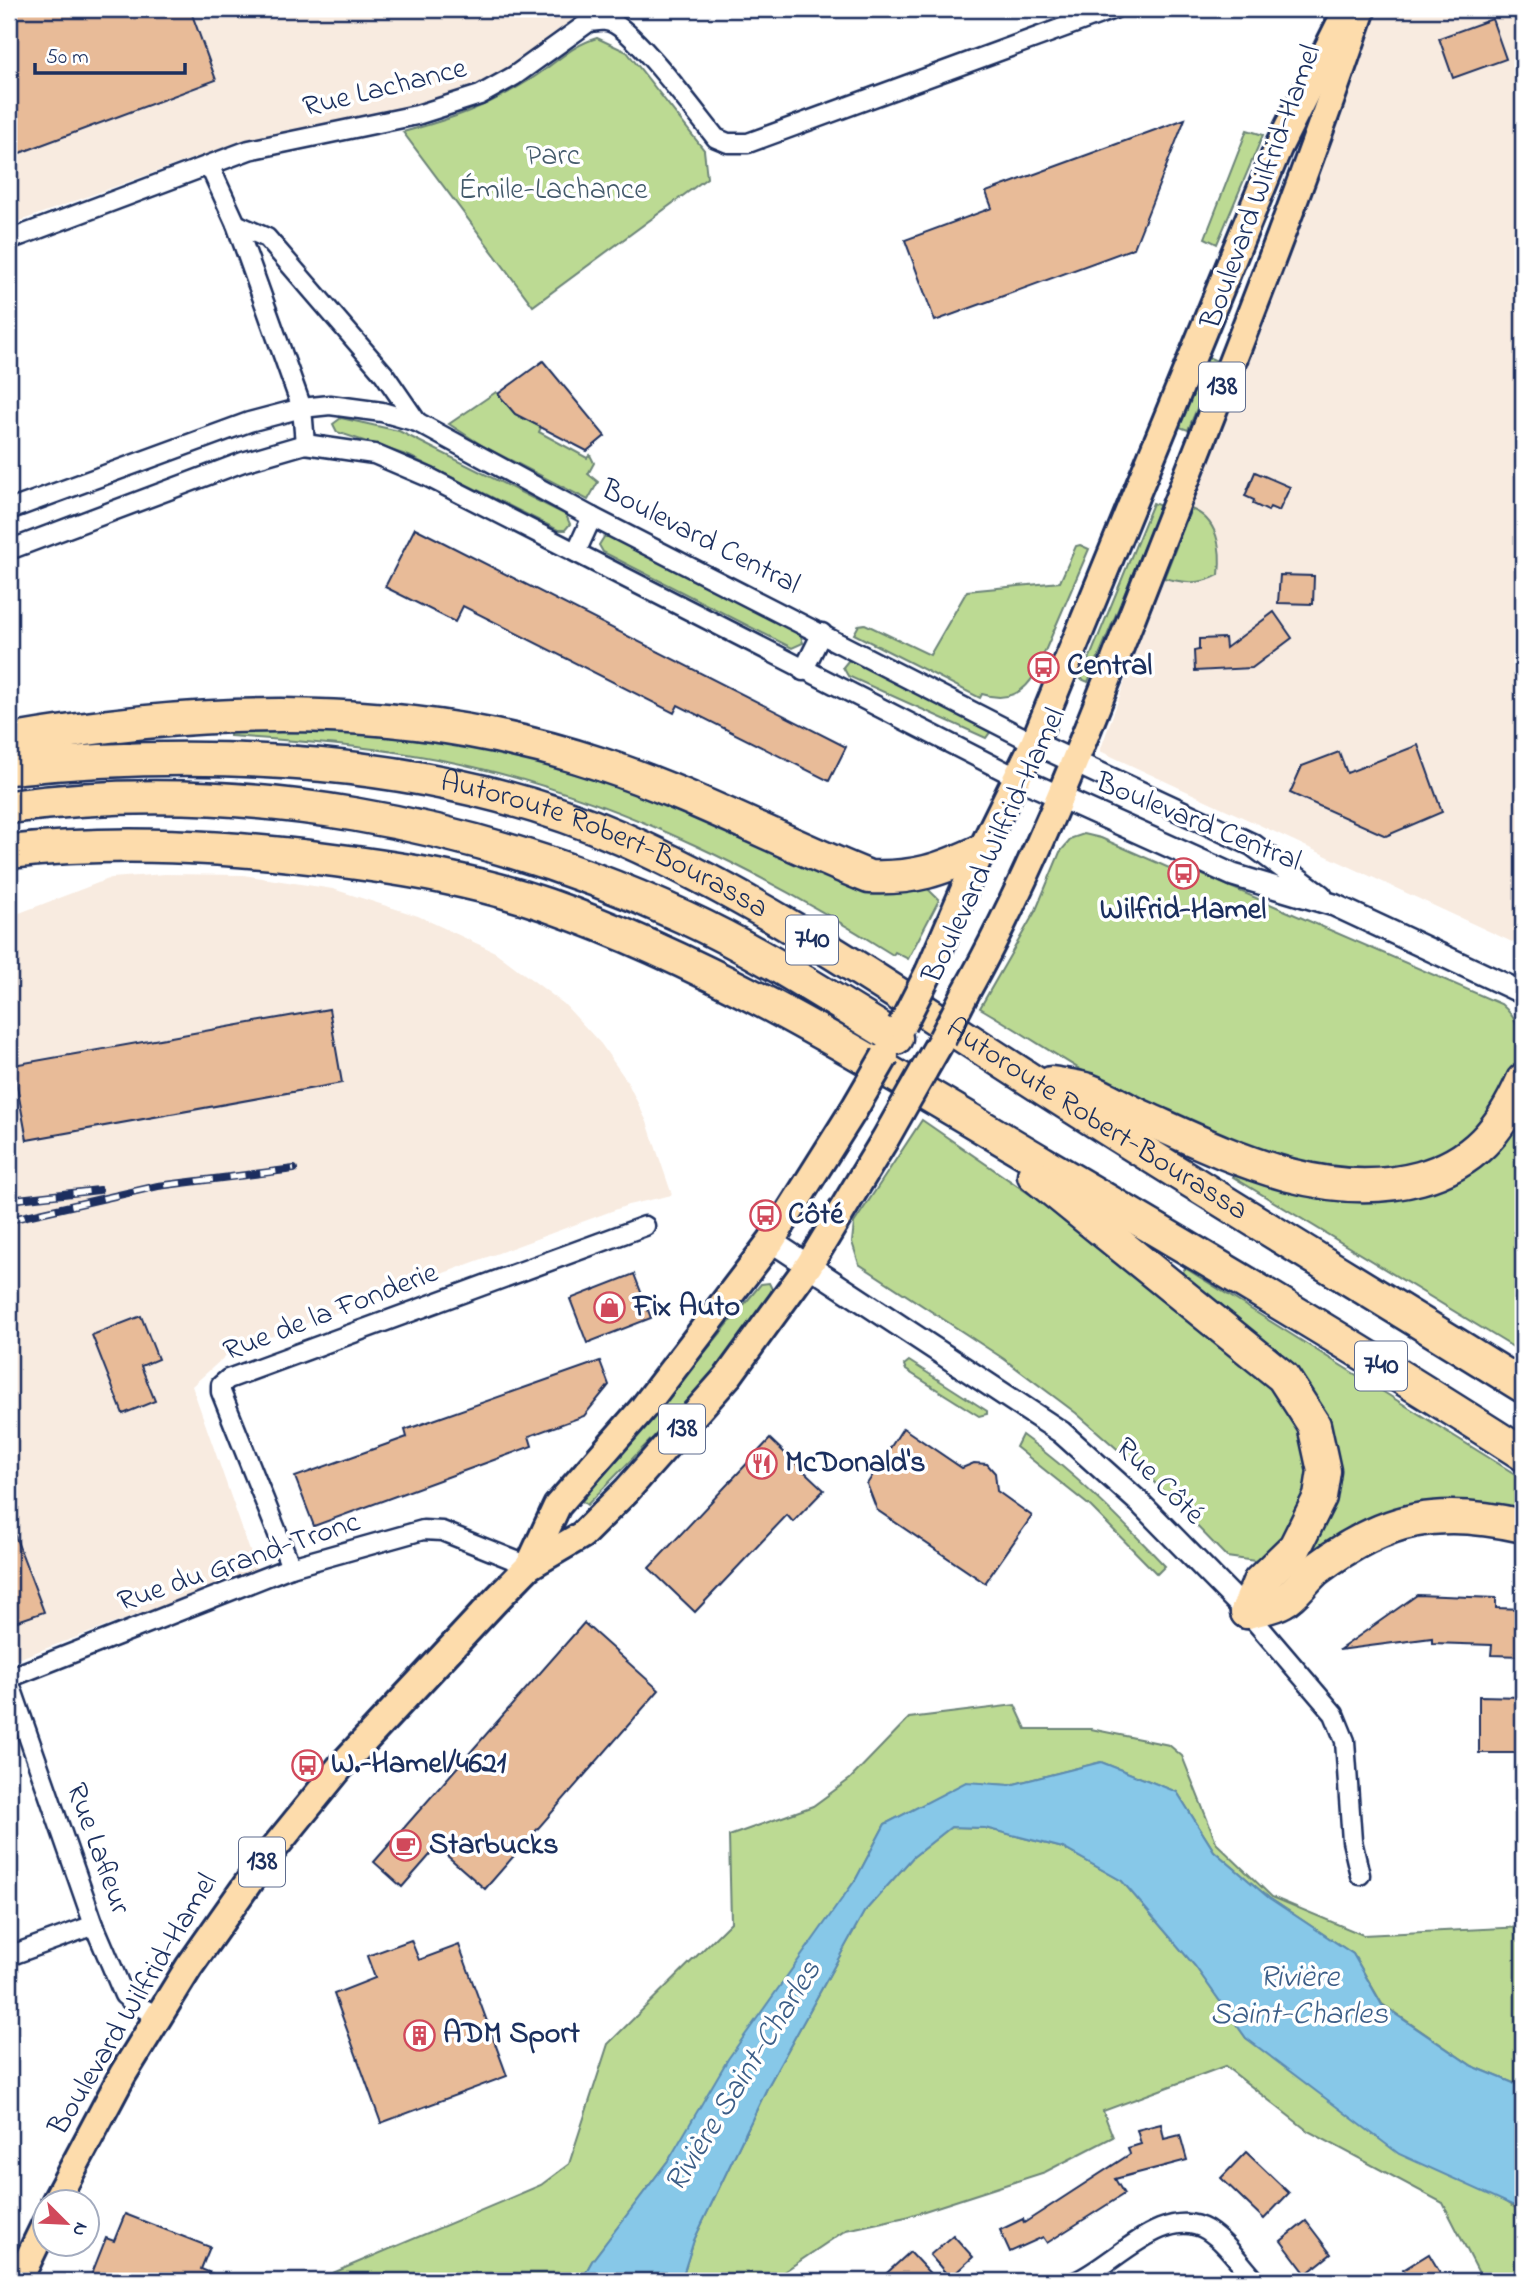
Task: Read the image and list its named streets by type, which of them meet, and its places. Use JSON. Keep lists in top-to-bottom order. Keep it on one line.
{"streets":{"highway":["Autoroute Robert-Bourassa","740"],"main road":["Boulevard Wilfrid-Hamel","138"],"street":["Rue Lachance","Boulevard Central","Rue de la Fonderie","Rue Côté","Rue du Grand-Tronc","Rue Lafleur"]},"crossings":[["Boulevard Wilfrid-Hamel","Boulevard Central"],["Boulevard Wilfrid-Hamel","Rue Côté"],["Boulevard Wilfrid-Hamel","Rue du Grand-Tronc"],["Boulevard Wilfrid-Hamel","Rue Lafleur"],["Rue de la Fonderie","Rue du Grand-Tronc"],["Rue du Grand-Tronc","Rue Lafleur"]],"water":["Rivière Saint-Charles"],"parks":["Parc Émile-Lachance"],"places":{"bus stop":["Central","Wilfrid-Hamel","Côté","W.-Hamel/4621"],"shop":["Fix Auto"],"restaurant":["McDonald's"],"cafe":["Starbucks"],"building":["ADM Sport"]},"scale_bar":"50 m","north":"bottom right"}
